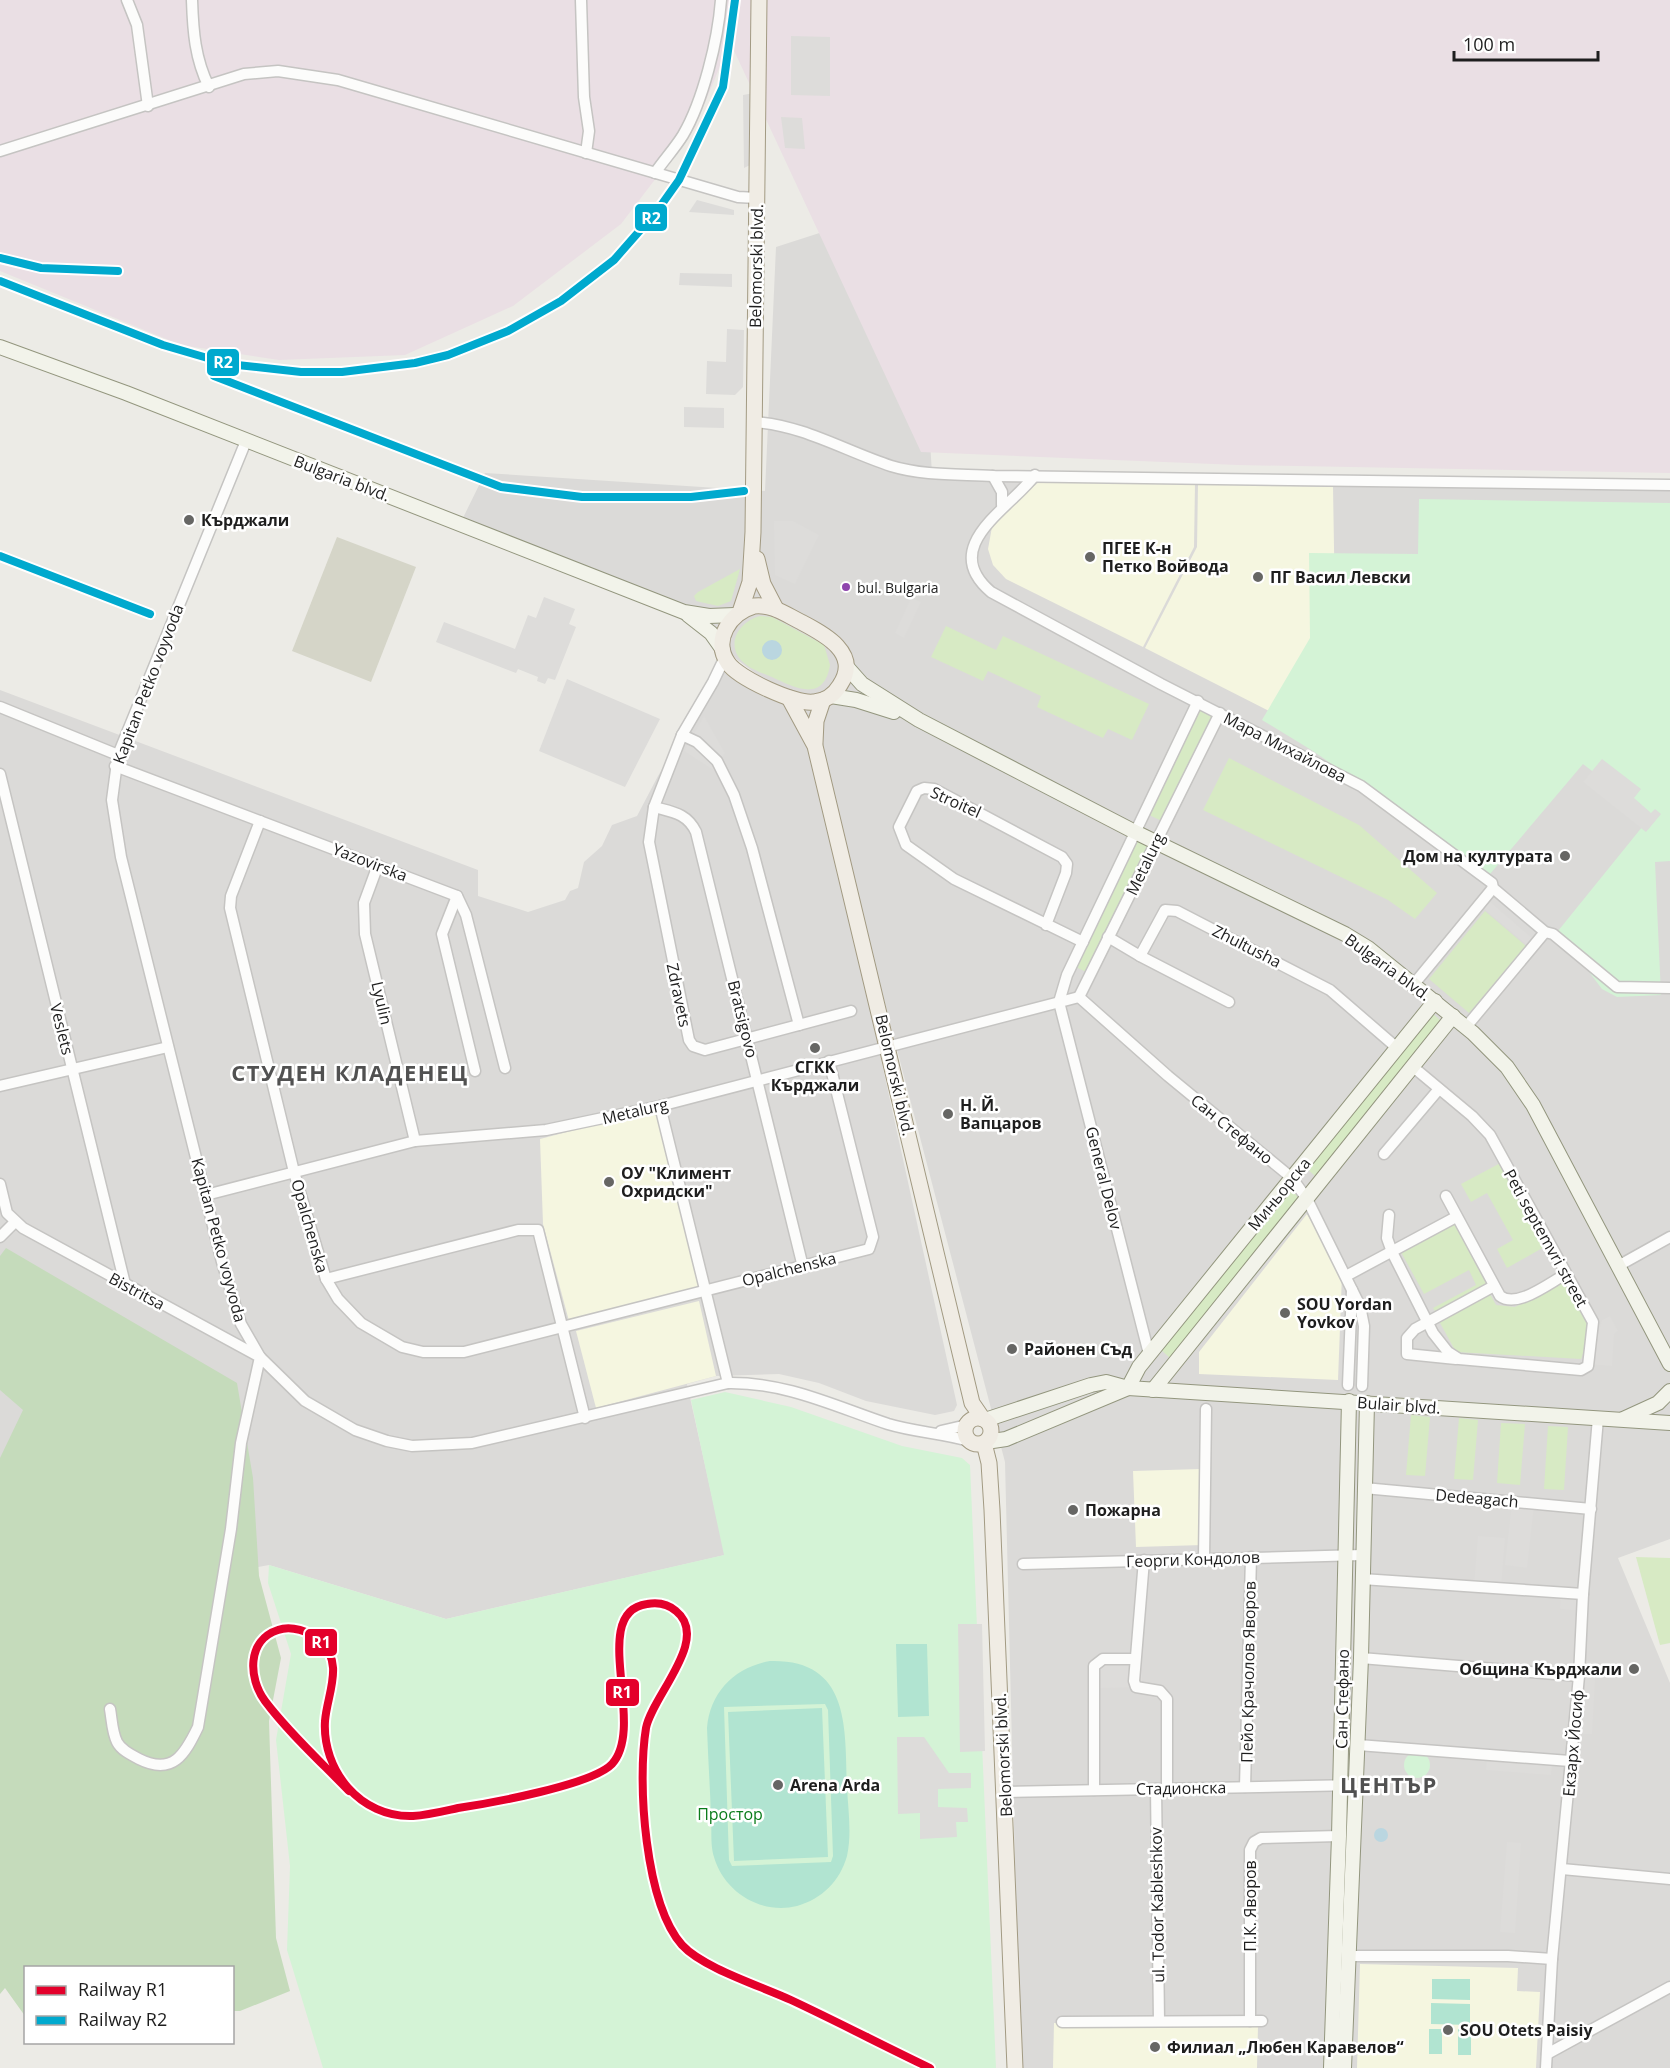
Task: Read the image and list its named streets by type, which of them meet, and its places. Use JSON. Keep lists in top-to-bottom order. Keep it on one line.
{"streets":{"main road":["Belomorski blvd.","Bulgaria blvd.","Сан Стефано","Миньорска","Bulair blvd."],"street":["Kapitan Petko voyvoda","Мара Михайлова","Stroitel","Yazovirska","Metalurg","Zhultusha","Zdravets","Lyulin","Bratsigovo","Veslets","General Delov","Opalchenska","Peti septemvri street","Bistritsa","Dedeagach","Георги Кондолов","Пейо Крачолов Яворов","Екзарх Йосиф","Стадионска","ul. Todor Kableshkov","П.К. Яворов"]},"crossings":[["Belomorski blvd.","Bulgaria blvd."],["Belomorski blvd.","Kapitan Petko voyvoda"],["Belomorski blvd.","Metalurg"],["Belomorski blvd.","Bulair blvd."],["Belomorski blvd.","Стадионска"],["Bulgaria blvd.","Kapitan Petko voyvoda"],["Bulgaria blvd.","Metalurg"],["Bulgaria blvd.","Миньорска"],["Kapitan Petko voyvoda","Yazovirska"],["Kapitan Petko voyvoda","Metalurg"],["Kapitan Petko voyvoda","Bistritsa"],["Kapitan Petko voyvoda","Bulair blvd."],["Мара Михайлова","Metalurg"],["Stroitel","Metalurg"],["Yazovirska","Lyulin"],["Yazovirska","Opalchenska"],["Metalurg","Lyulin"],["Metalurg","Bratsigovo"],["Metalurg","Сан Стефано"],["Metalurg","General Delov"],["Metalurg","Opalchenska"],["Zhultusha","Миньорска"],["Zdravets","Bratsigovo"],["Bratsigovo","Opalchenska"],["Veslets","Bistritsa"],["Сан Стефано","Миньорска"],["Сан Стефано","Bulair blvd."],["Сан Стефано","Dedeagach"],["Сан Стефано","Георги Кондолов"],["Сан Стефано","Стадионска"],["Сан Стефано","П.К. Яворов"],["General Delov","Миньорска"],["Миньорска","Peti septemvri street"],["Миньорска","Bulair blvd."],["Bulair blvd.","Екзарх Йосиф"],["Dedeagach","Екзарх Йосиф"],["Георги Кондолов","Пейо Крачолов Яворов"],["Пейо Крачолов Яворов","Стадионска"],["Стадионска","ul. Todor Kableshkov"]],"districts":["СТУДЕН КЛАДЕНЕЦ","ЦЕНТЪР"],"parks":["Простор"],"places":["Кърджали","ПГЕЕ К-н Петко Войвода","ПГ Васил Левски","bul. Bulgaria","Дом на културата","СГКК Кърджали","Н. Й. Вапцаров","ОУ \"Климент Охридски\"","SOU Yordan Yovkov","Районен Съд","Пожарна","Община Кърджали","Arena Arda","SOU Otets Paisiy","Филиал „Любен Каравелов“"],"lines":["rail line R2","rail line R1"],"legend":["Railway R1","Railway R2"],"scale_bar":"100 m"}
